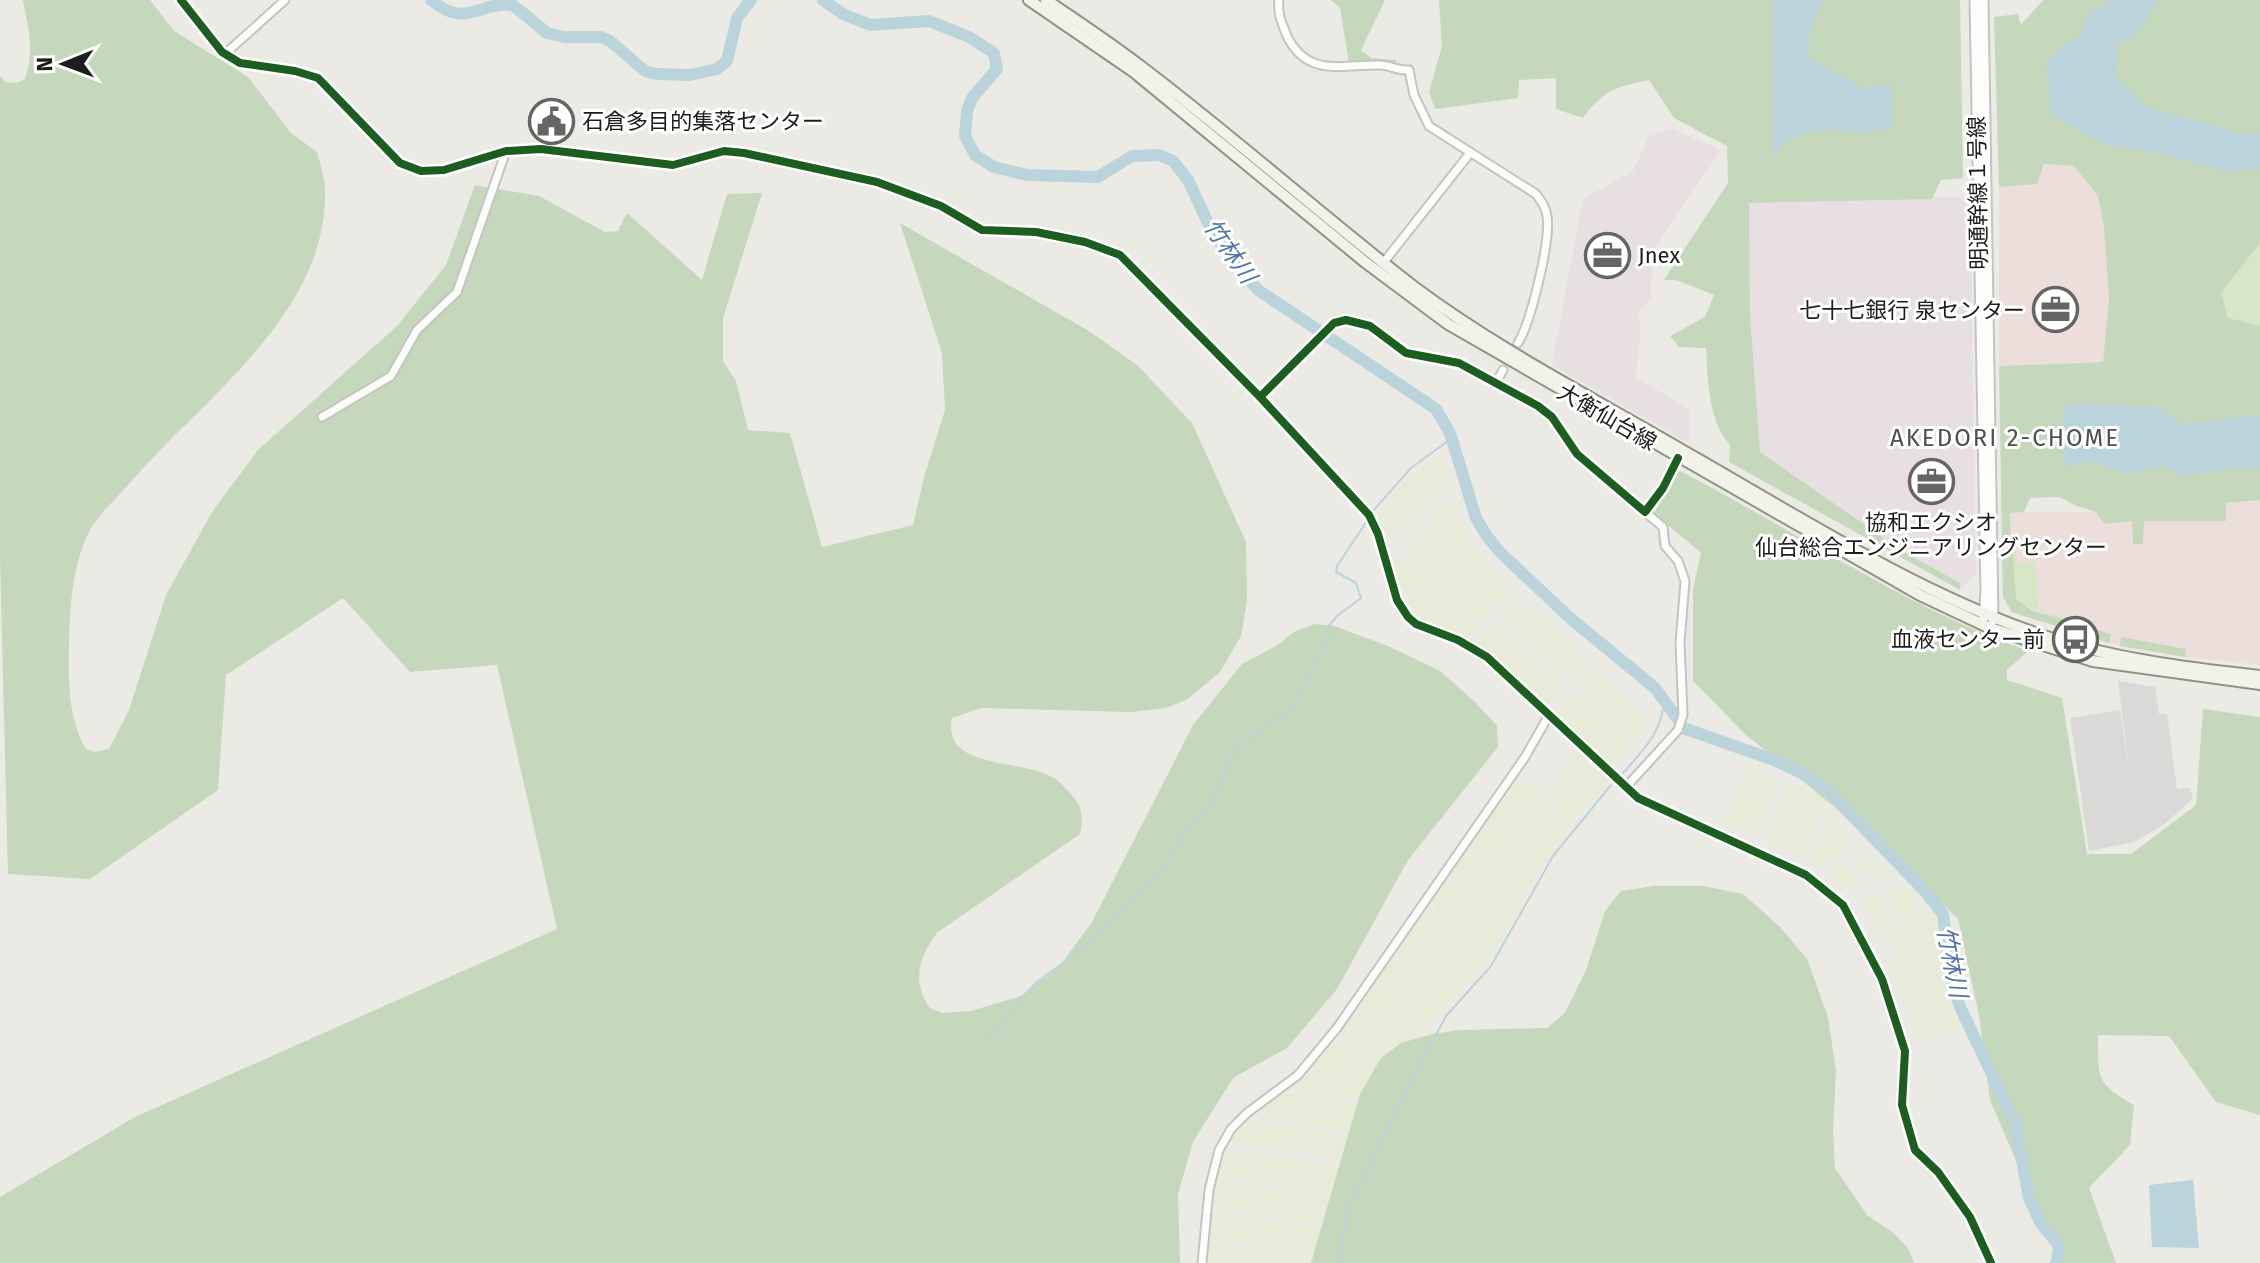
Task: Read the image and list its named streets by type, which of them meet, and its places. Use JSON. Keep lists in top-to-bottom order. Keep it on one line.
{"streets":{"main road":["大衡仙台線"],"street":["明通幹線１号線"]},"crossings":[["明通幹線１号線","大衡仙台線"]],"districts":["AKEDORI 2-CHOME"],"water":["竹林川"],"places":{"public building":["石倉多目的集落センター"],"office":["Jnex","七十七銀行 泉センター","協和エクシオ 仙台総合エンジニアリングセンター"],"bus stop":["血液センター前"]},"north":"left"}
